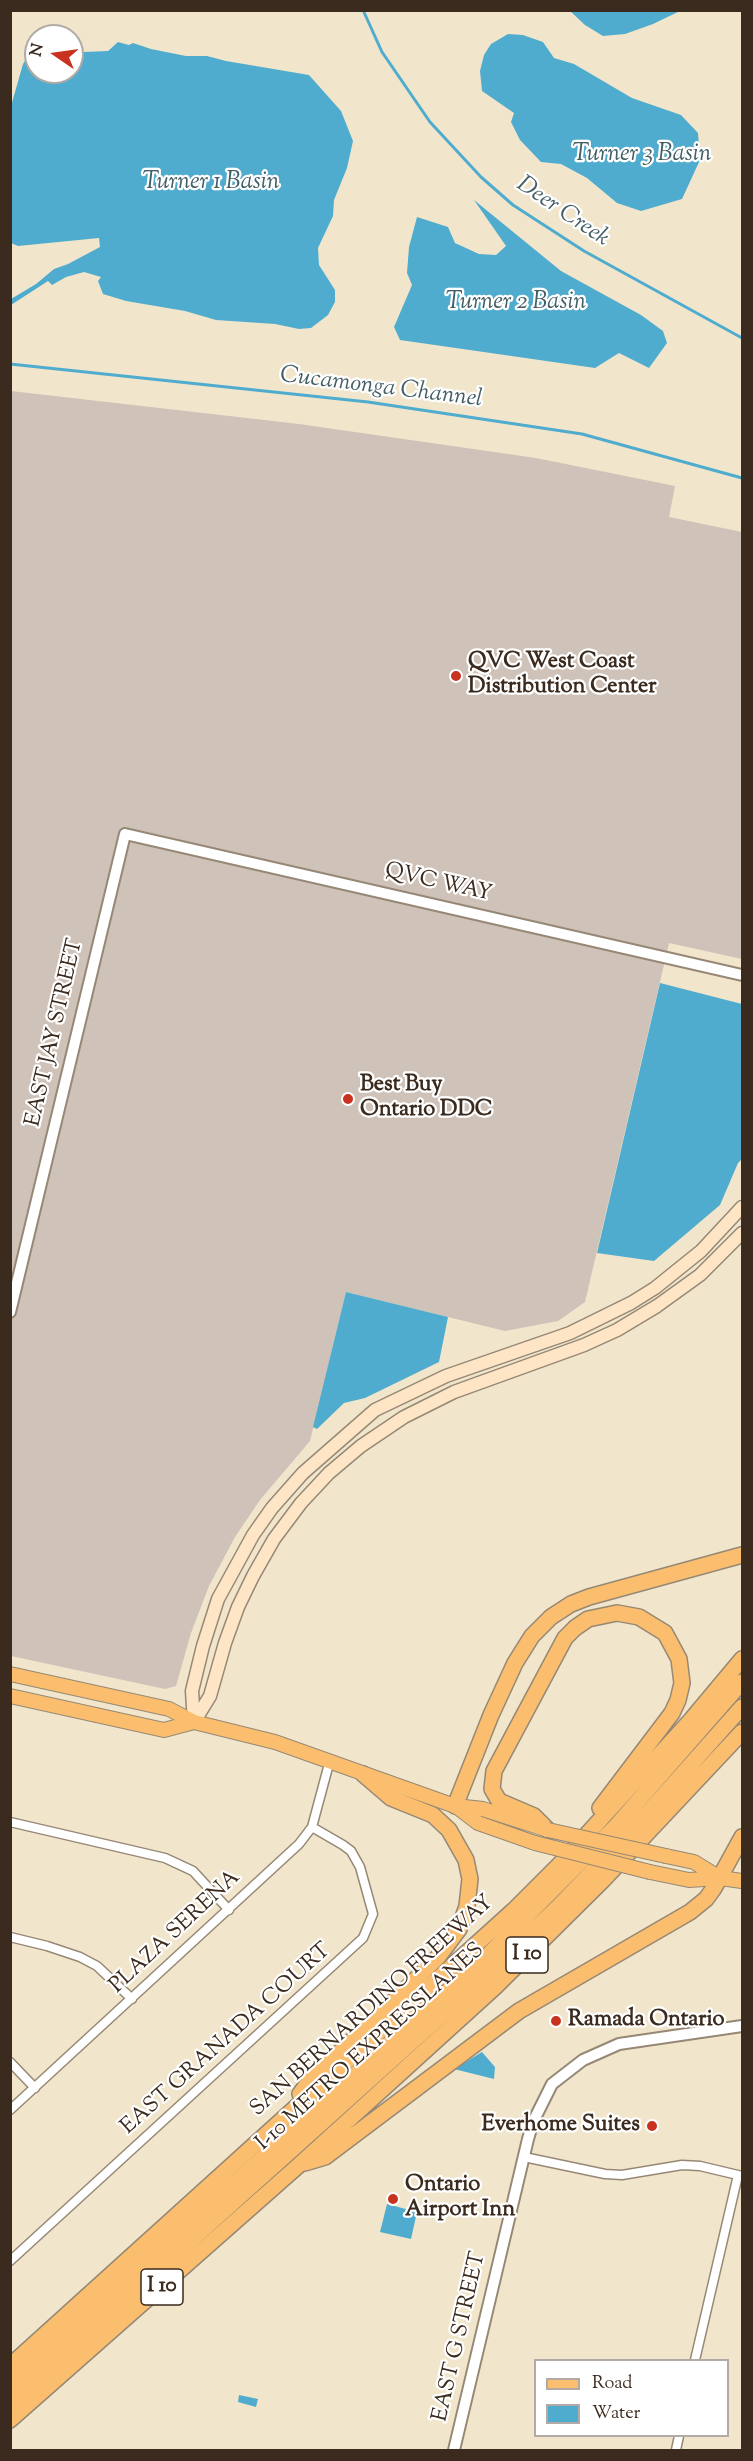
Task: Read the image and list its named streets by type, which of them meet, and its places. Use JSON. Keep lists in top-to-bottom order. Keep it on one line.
{"streets":{"highway":["I 10","SAN BERNARDINO FREEWAY","I-10 METRO EXPRESSLANES"],"street":["QVC WAY","EAST JAY STREET","PLAZA SERENA","EAST GRANADA COURT","EAST G STREET"]},"crossings":[["QVC WAY","EAST JAY STREET"],["PLAZA SERENA","EAST GRANADA COURT"]],"water":["Turner 3 Basin","Turner 1 Basin","Deer Creek","Turner 2 Basin","Cucamonga Channel"],"places":["QVC West Coast Distribution Center","Best Buy Ontario DDC","Ramada Ontario","Everhome Suites","Ontario Airport Inn"],"legend":["Road","Water"],"north":"left"}
